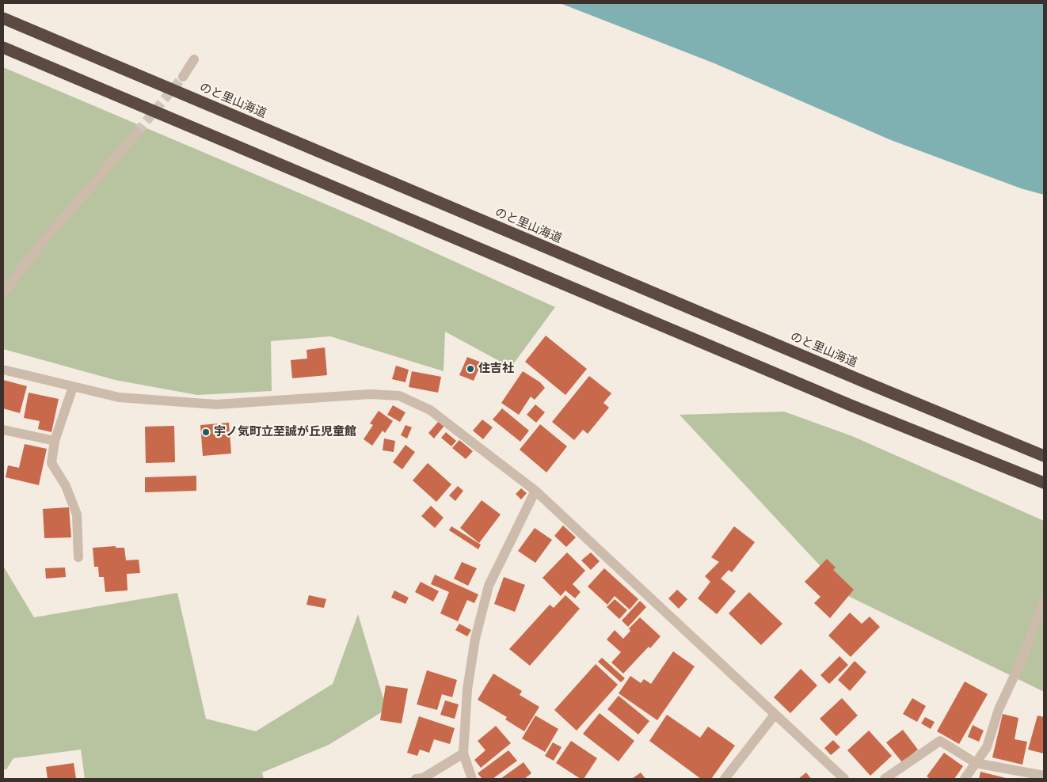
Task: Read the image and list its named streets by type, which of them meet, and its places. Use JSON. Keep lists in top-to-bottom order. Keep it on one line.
{"streets":{"highway":["のと里山海道"]},"places":["住吉社","宇ノ気町立至誠が丘児童館"]}
